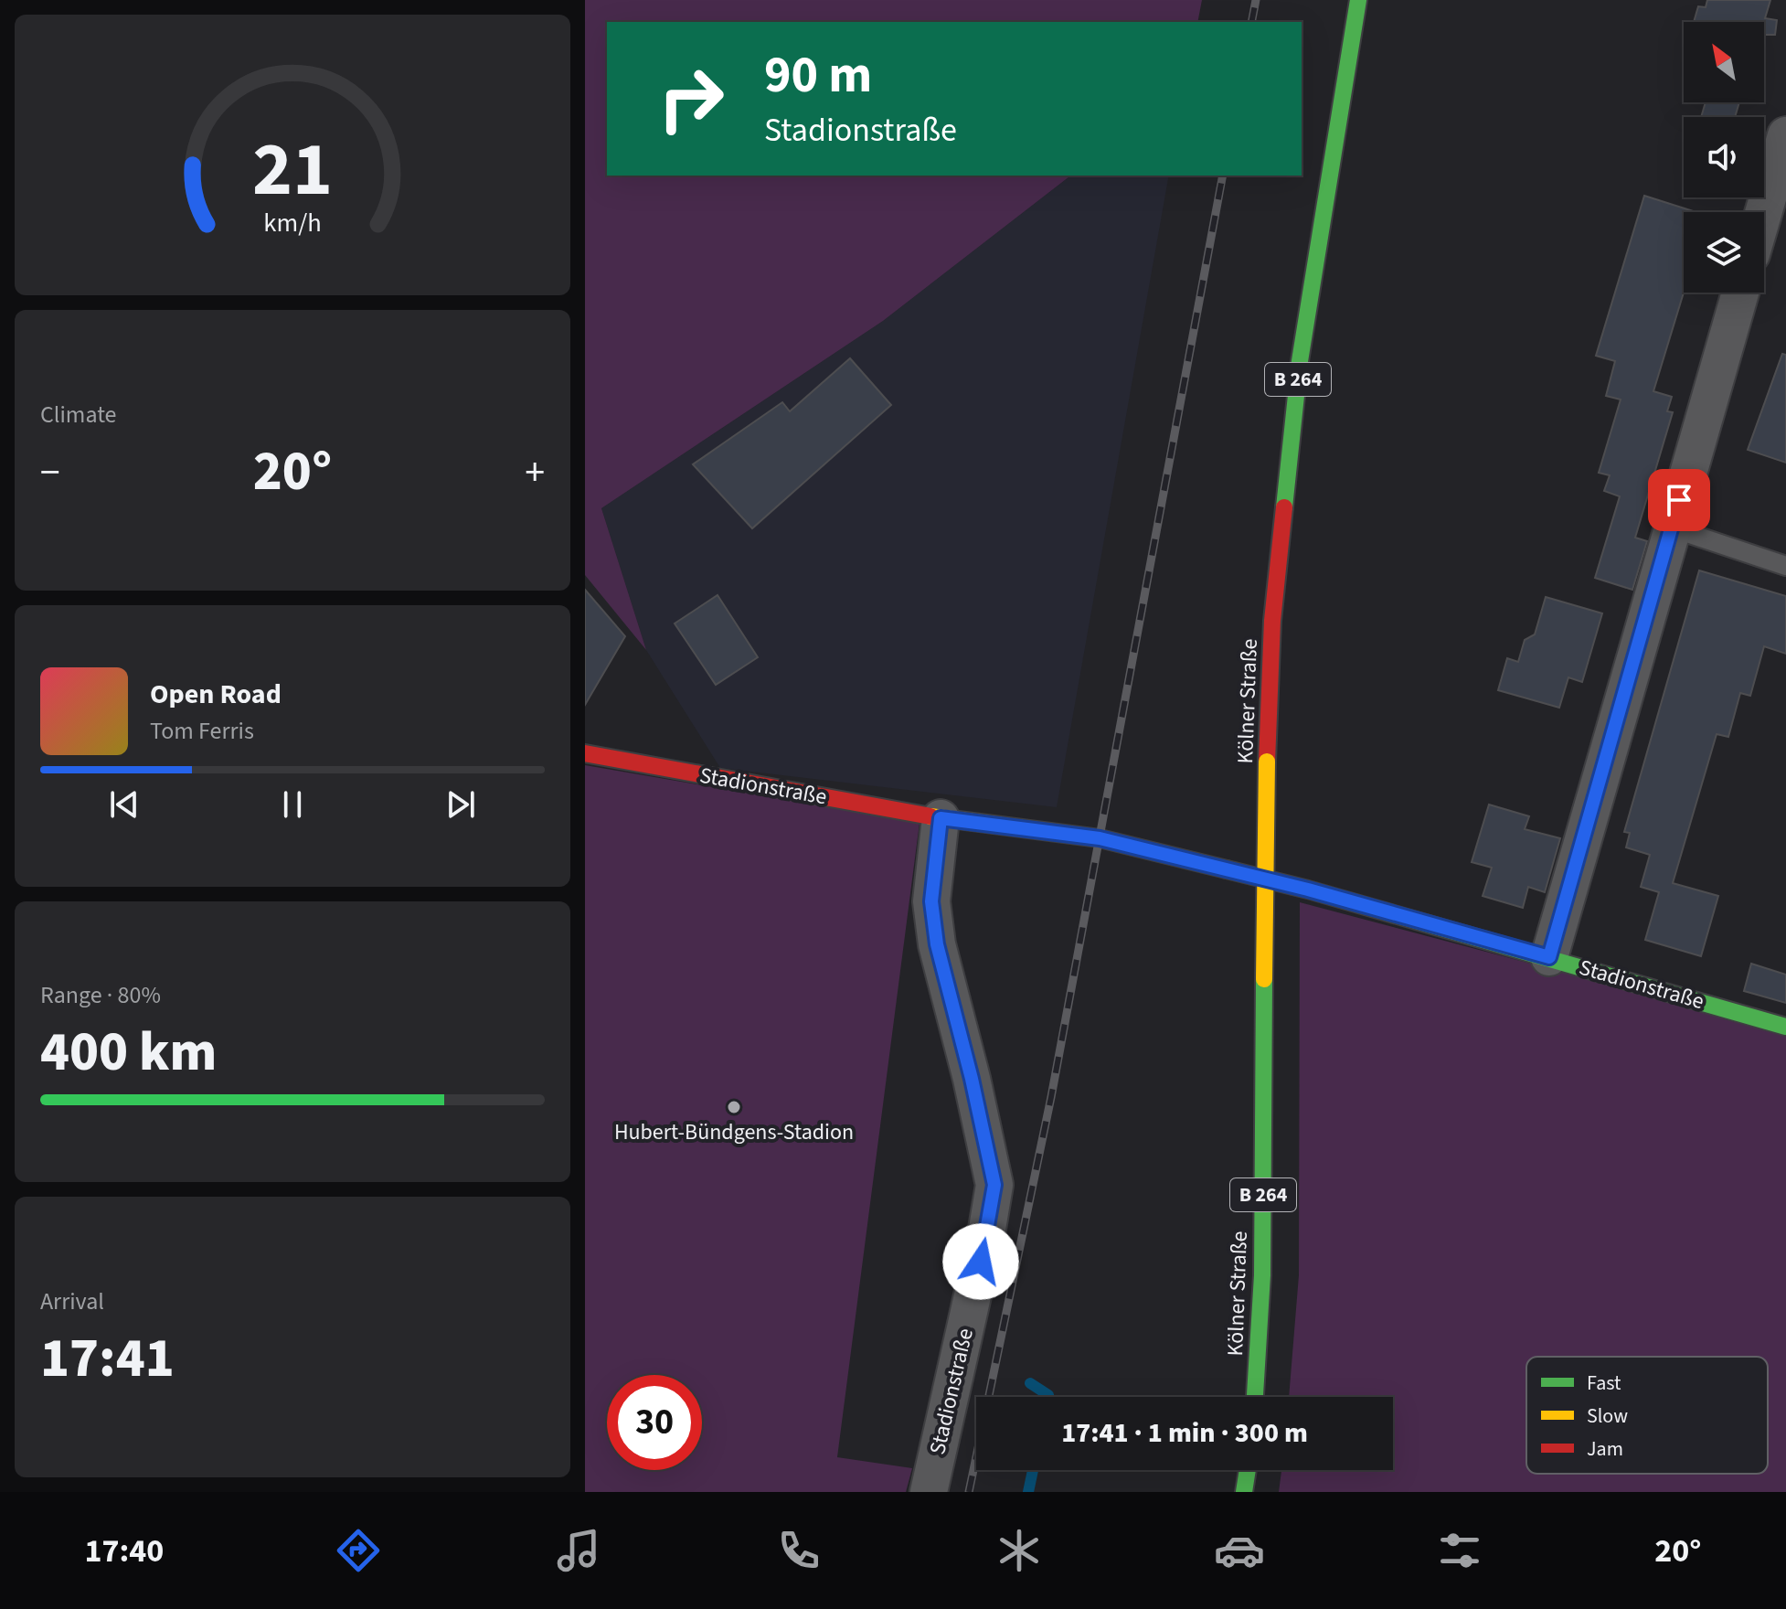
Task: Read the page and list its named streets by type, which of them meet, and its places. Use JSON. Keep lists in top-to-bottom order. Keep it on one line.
{"streets":{"main road":["B 264","Kölner Straße","Stadionstraße"]},"places":["Hubert-Bündgens-Stadion"],"legend":["Fast","Slow","Jam"],"north":"top left","page":{"turn":["90 m","Stadionstraße"],"tile":["Climate",["Range · 80%","400 km"],["Arrival","17:41"]],"heat":["−","20°","+"],"song":["Open Road","Tom Ferris"],"limit":"30","trip":"17:41 · 1 min · 300 m","tabs":["17:40","20°"],"gauge":["21","km/h"]}}
